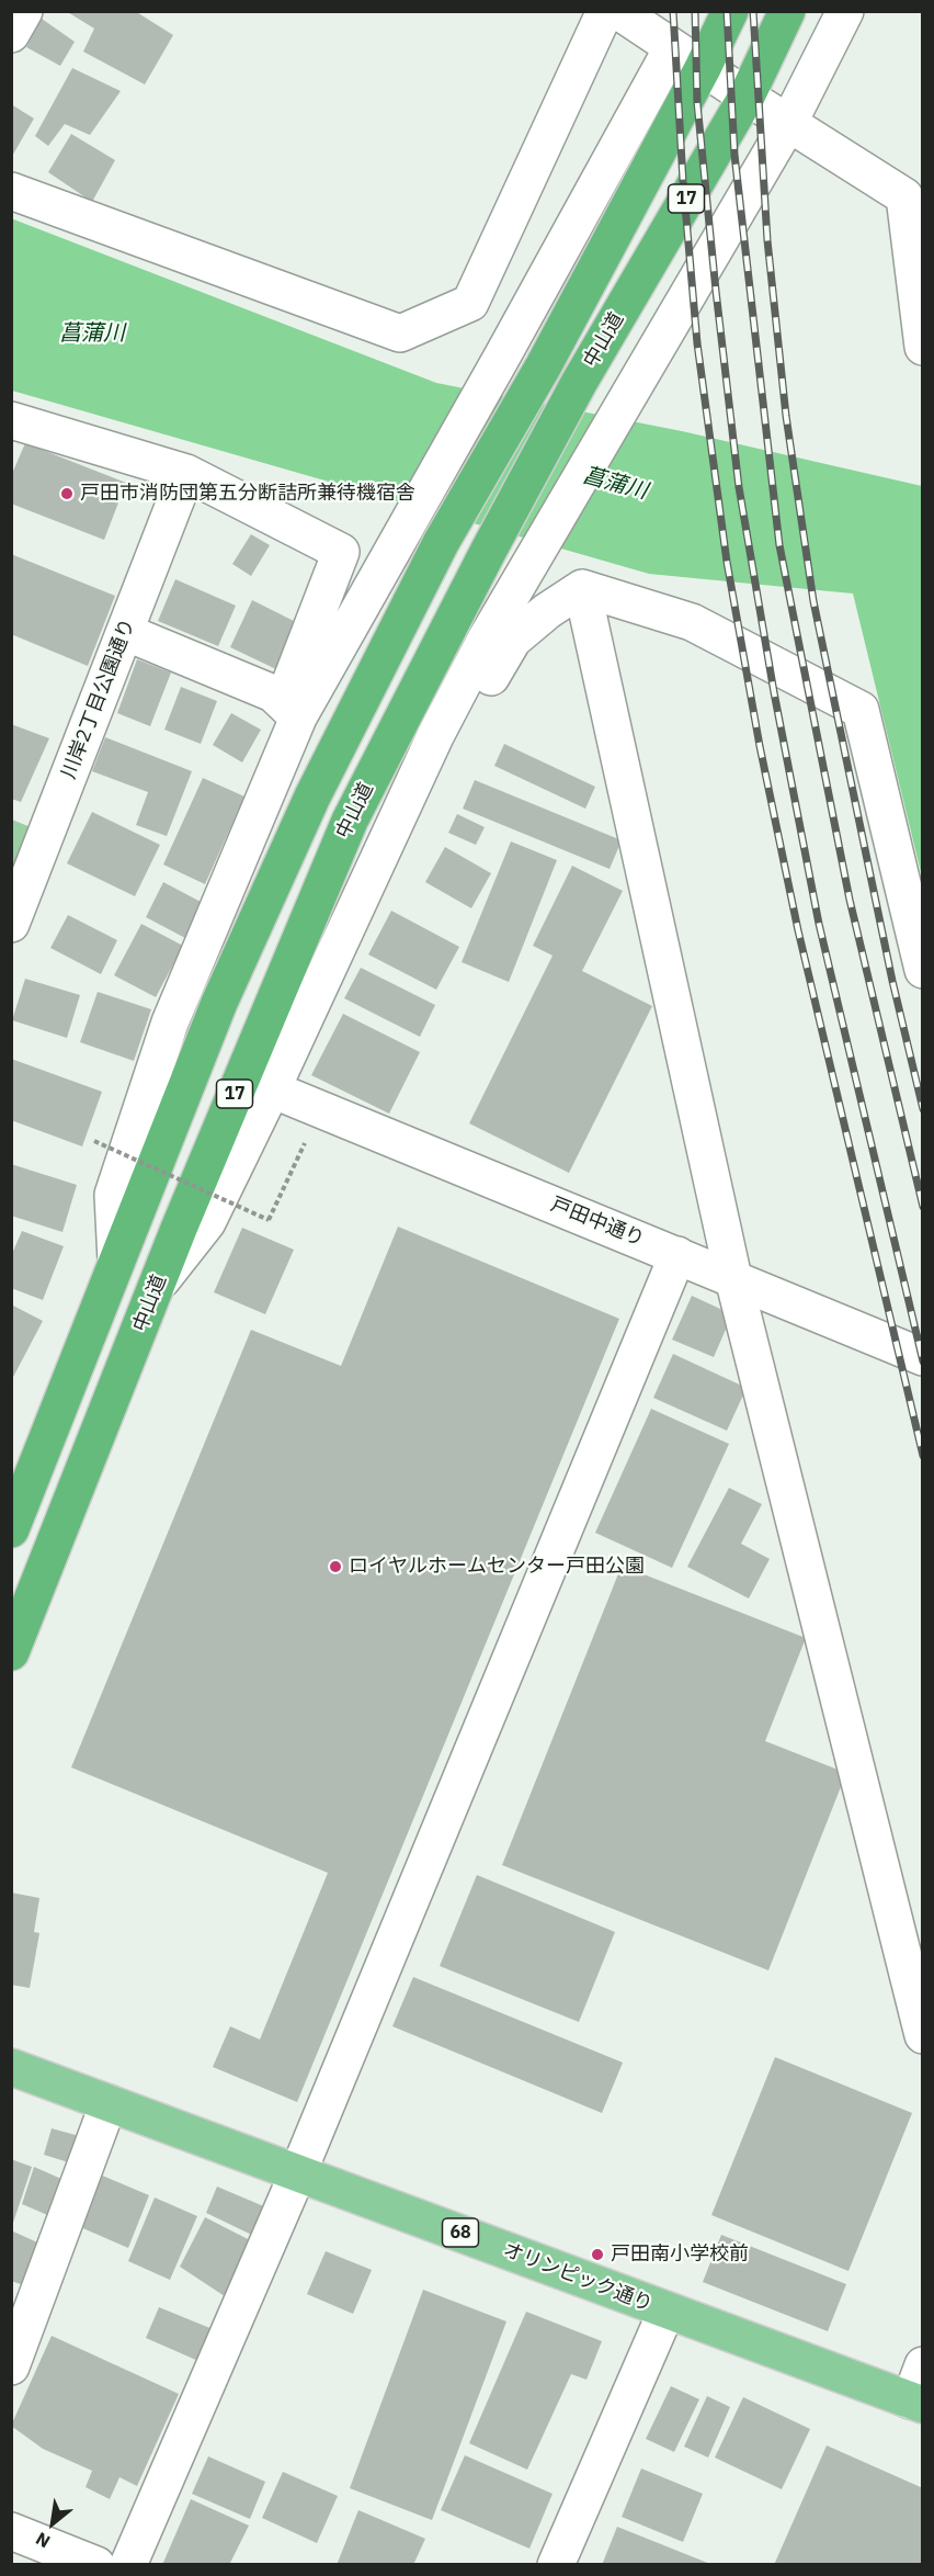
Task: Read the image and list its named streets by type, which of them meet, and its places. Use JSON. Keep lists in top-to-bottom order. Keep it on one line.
{"streets":{"highway":["17","中山道"],"main road":["68","オリンピック通り"],"street":["川岸2丁目公園通り","戸田中通り"]},"water":["菖蒲川"],"places":["戸田市消防団第五分断詰所兼待機宿舎","ロイヤルホームセンター戸田公園","戸田南小学校前"],"north":"bottom left"}
